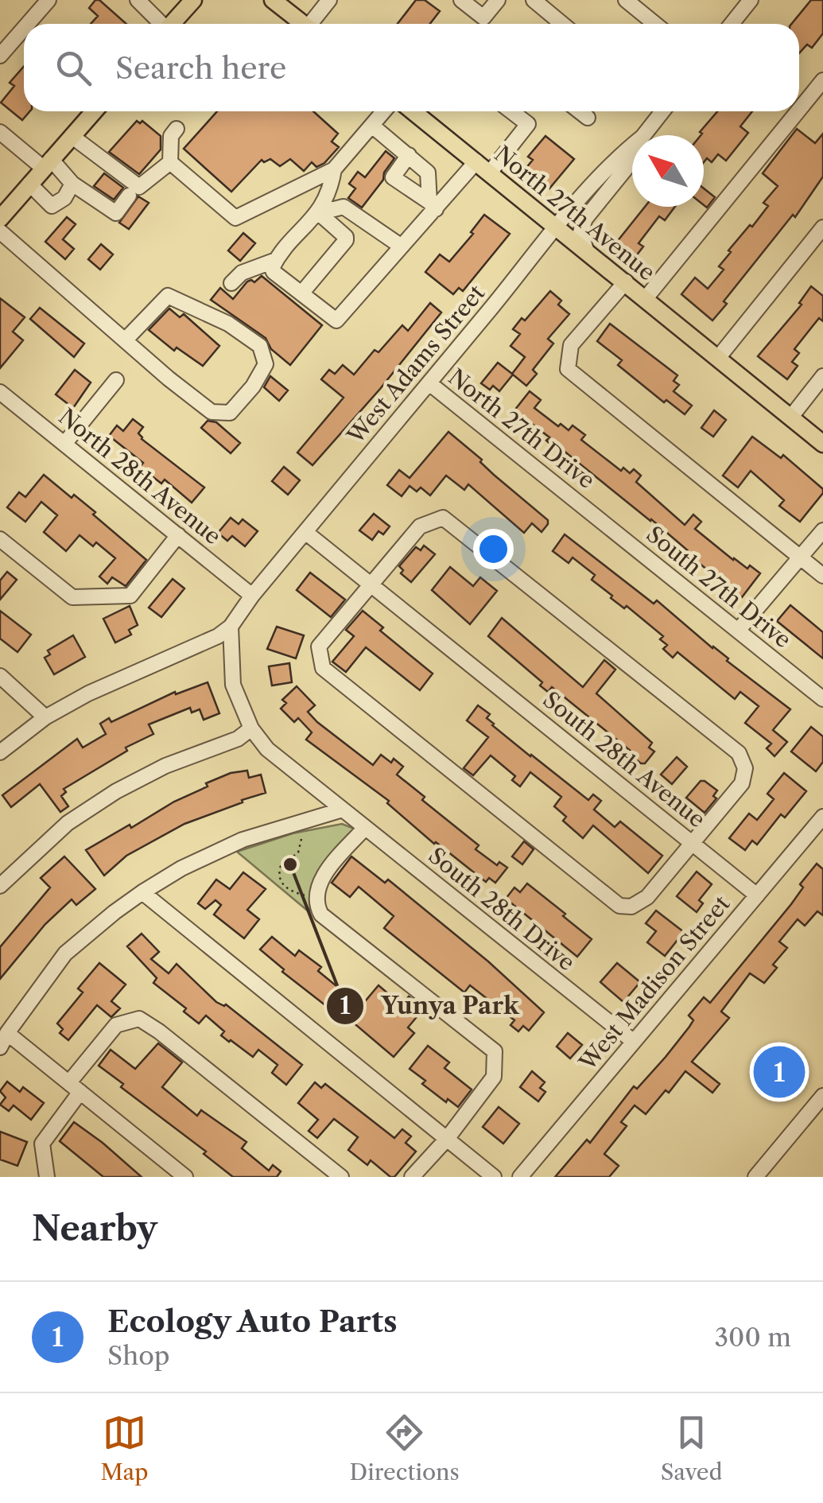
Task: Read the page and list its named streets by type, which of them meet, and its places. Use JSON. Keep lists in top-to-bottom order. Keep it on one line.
{"streets":{"main road":["North 27th Avenue"],"street":["West Adams Street","North 27th Drive","North 28th Avenue","South 27th Drive","South 28th Avenue","South 28th Drive","West Madison Street"]},"crossings":[["North 27th Avenue","West Adams Street"],["West Adams Street","North 27th Drive"],["West Adams Street","North 28th Avenue"],["West Adams Street","South 28th Drive"],["North 27th Drive","South 27th Drive"],["South 28th Avenue","West Madison Street"],["South 28th Drive","West Madison Street"]],"places":["Yunya Park"],"north":"top left","page":{"search":"Search here","pins":"1","heading":"Nearby","list":[{"mark":"1","name":"Ecology Auto Parts","note":"Shop","value":"300 m"}],"nav":["Map","Directions","Saved"]}}
